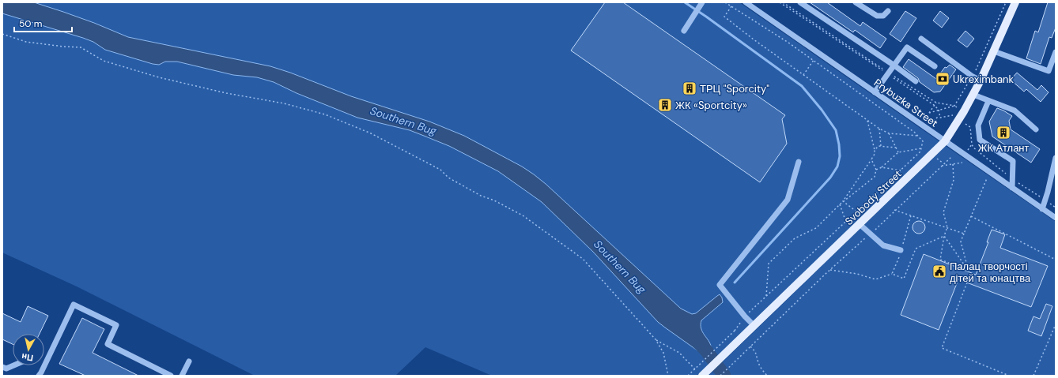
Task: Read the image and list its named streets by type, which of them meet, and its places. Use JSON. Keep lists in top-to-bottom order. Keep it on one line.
{"streets":{"main road":["Svobody Street"],"street":["Prybuzka Street"]},"crossings":[["Prybuzka Street","Svobody Street"]],"water":["Southern Bug"],"places":{"bank":["Ukreximbank"],"building":["ТРЦ \"Sporcity\"","ЖК «Sportcity»","ЖК Атлант"],"public building":["Палац творчості дітей та юнацтва"]},"scale_bar":"50 m","north":"bottom"}
